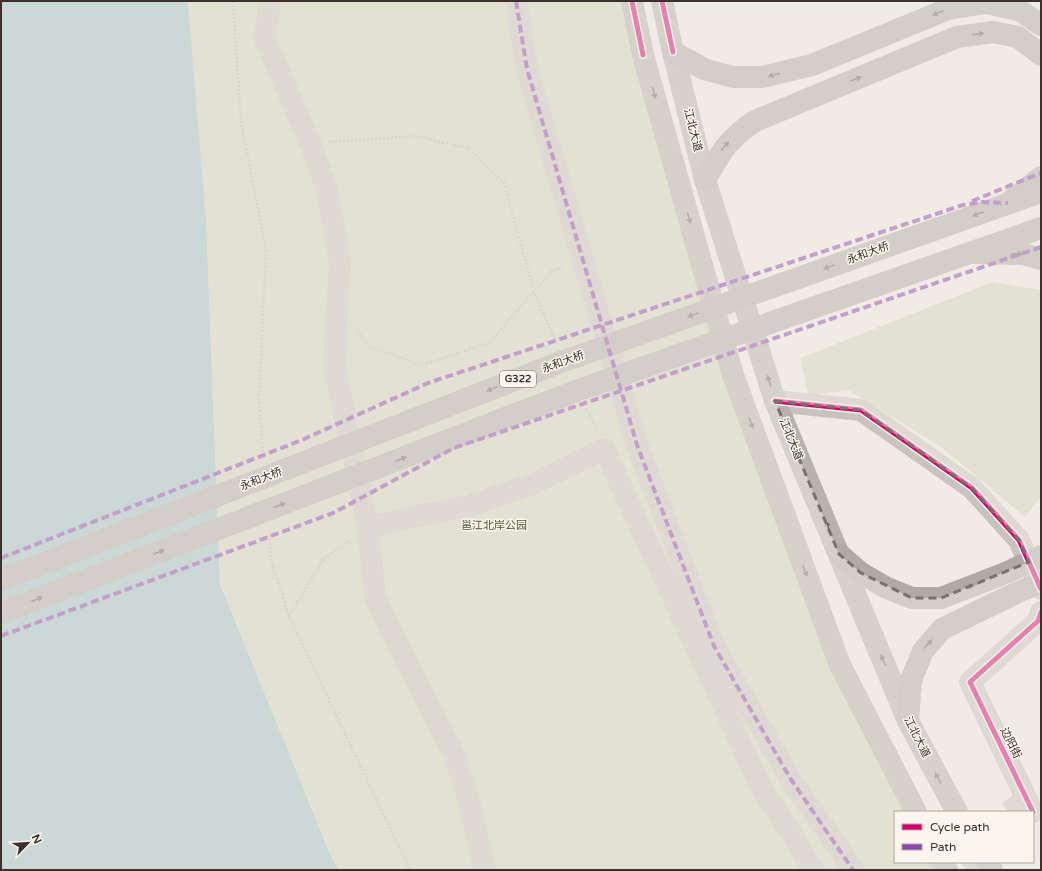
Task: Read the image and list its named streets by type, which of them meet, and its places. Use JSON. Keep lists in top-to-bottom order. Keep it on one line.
{"streets":{"highway":["永和大桥","G322"],"main road":["江北大道"],"street":["边阳街"]},"parks":["邕江北岸公园"],"legend":["Cycle path","Path"],"north":"top right"}
